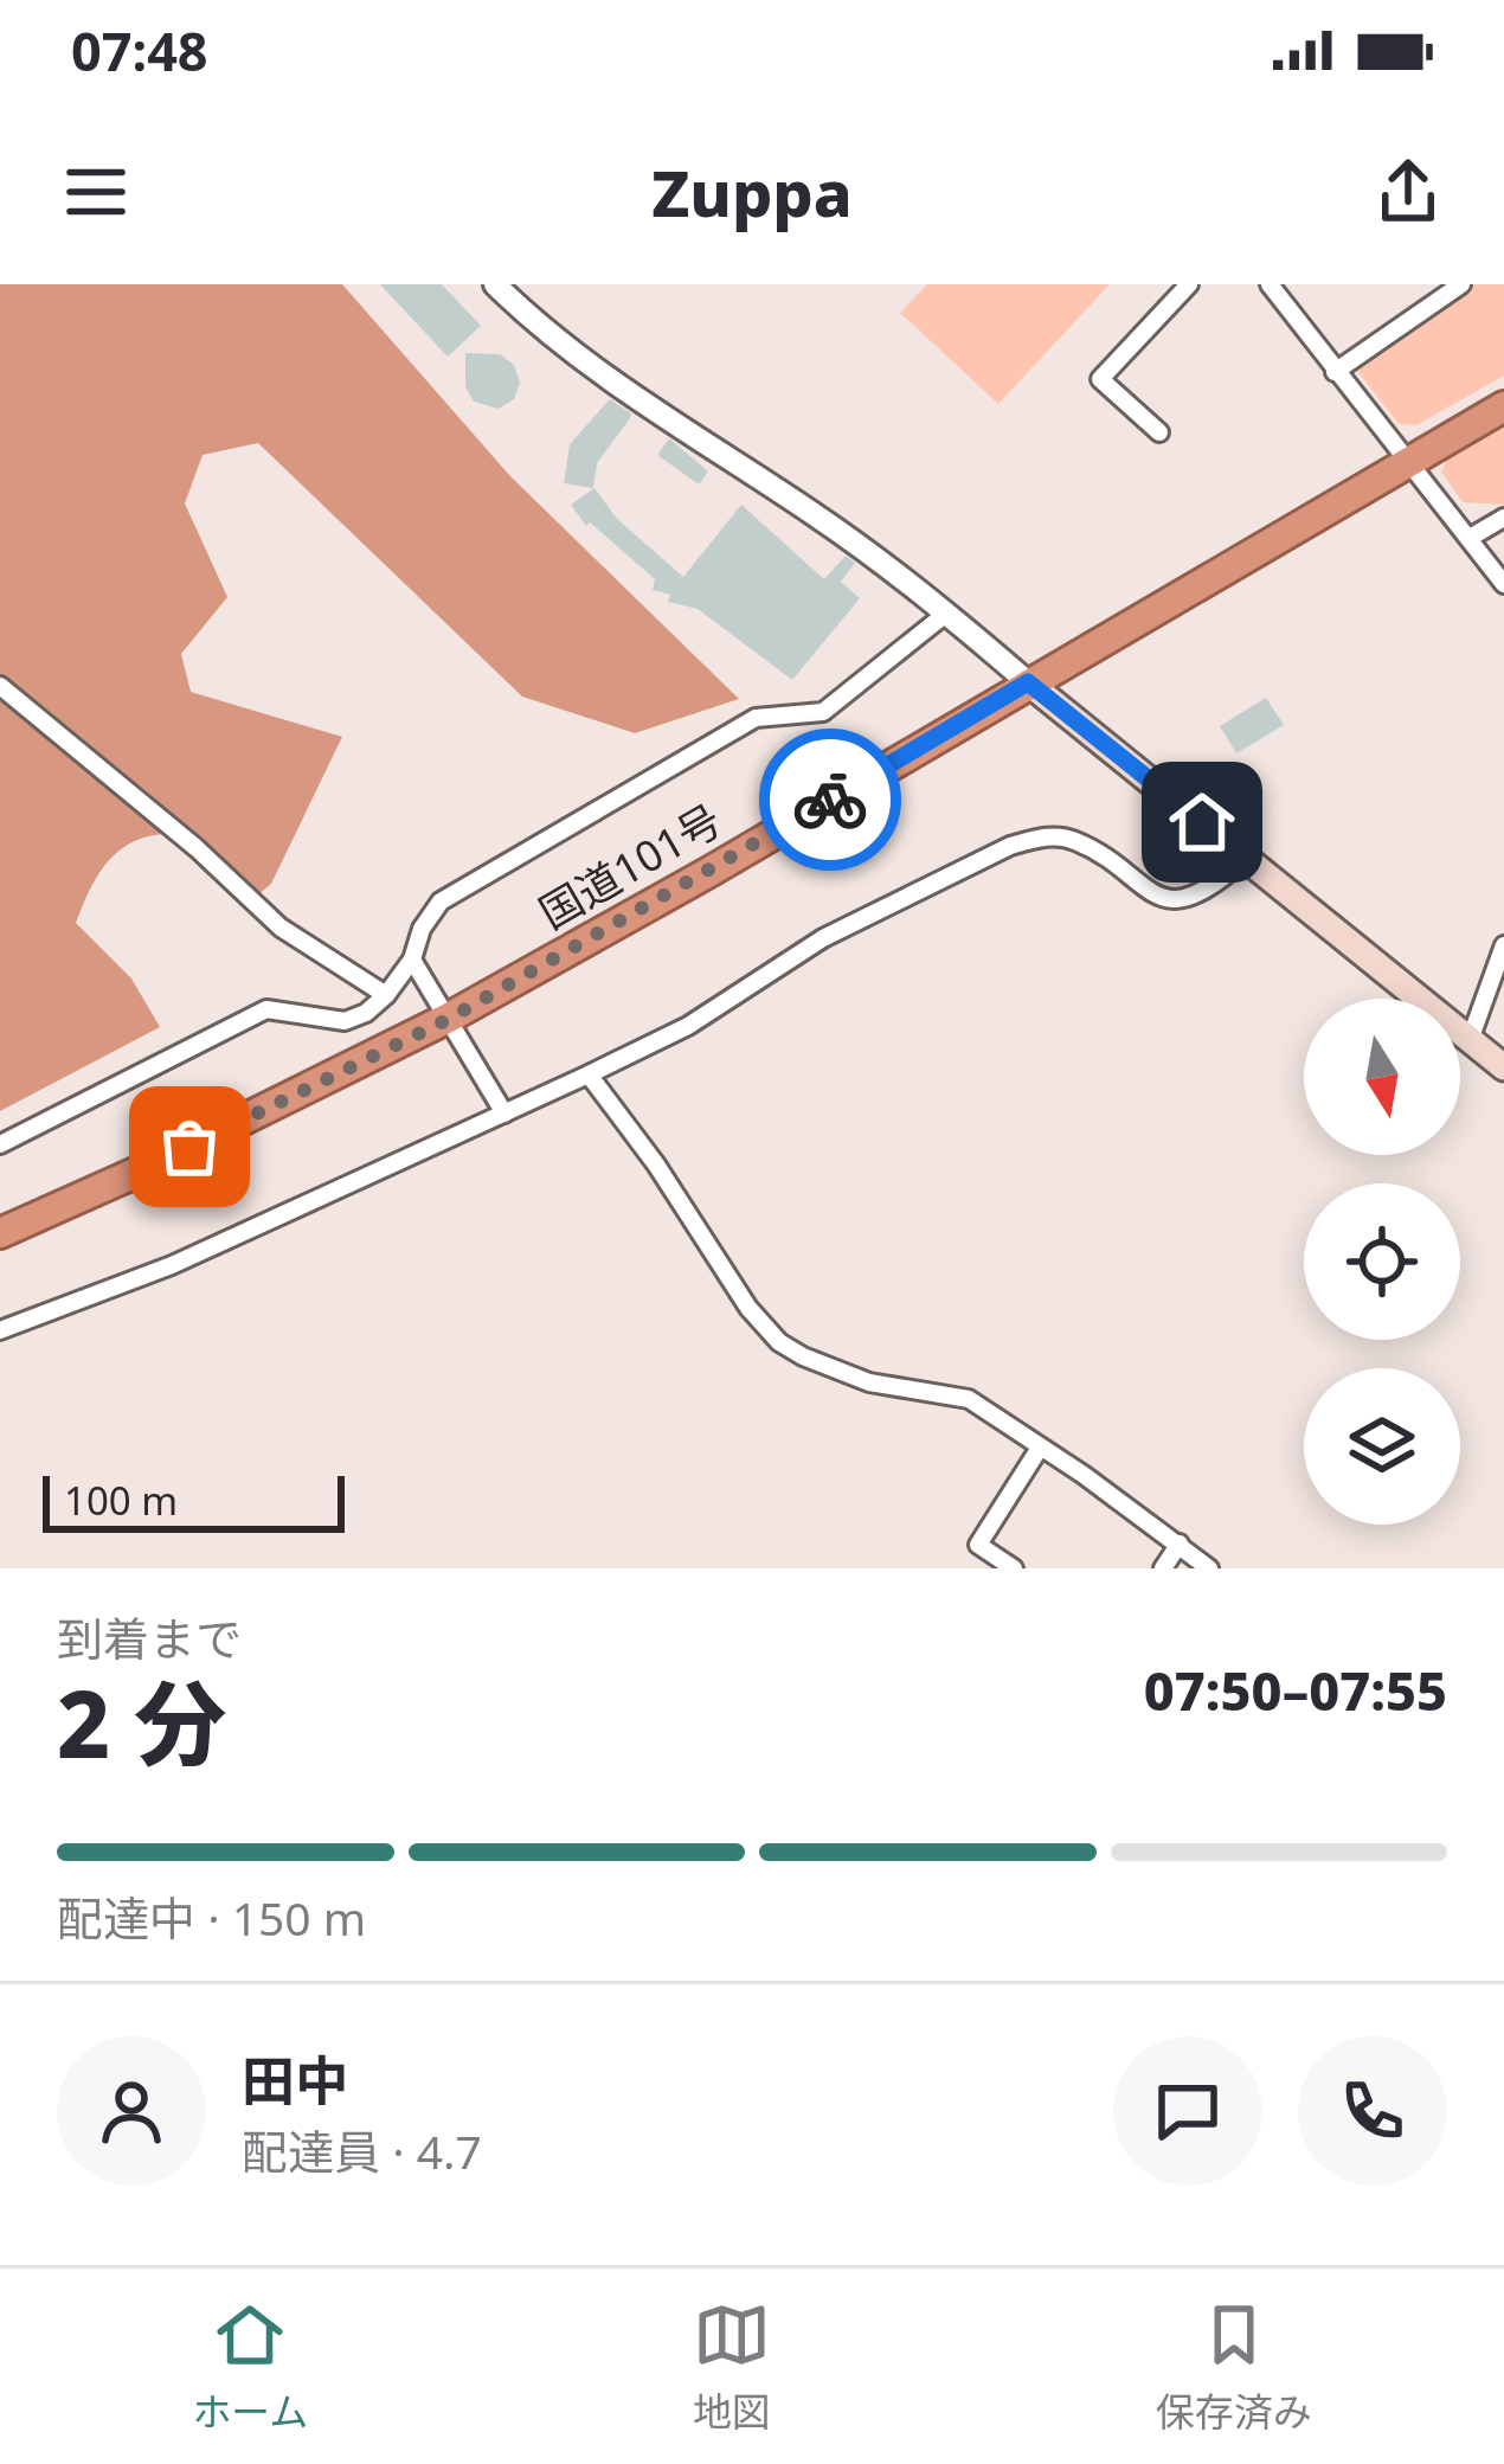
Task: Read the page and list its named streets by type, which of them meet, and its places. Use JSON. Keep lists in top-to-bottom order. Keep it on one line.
{"streets":{"highway":["国道101号"]},"scale_bar":"100 m","north":"bottom","page":{"status":"07:48","header":"Zuppa","scale":"100 m","heading":["2 分","到着まで","07:50–07:55"],"panel":["田中","配達員 · 4.7"],"bar":"配達中 · 150 m","tabs":["ホーム","地図","保存済み"]}}
